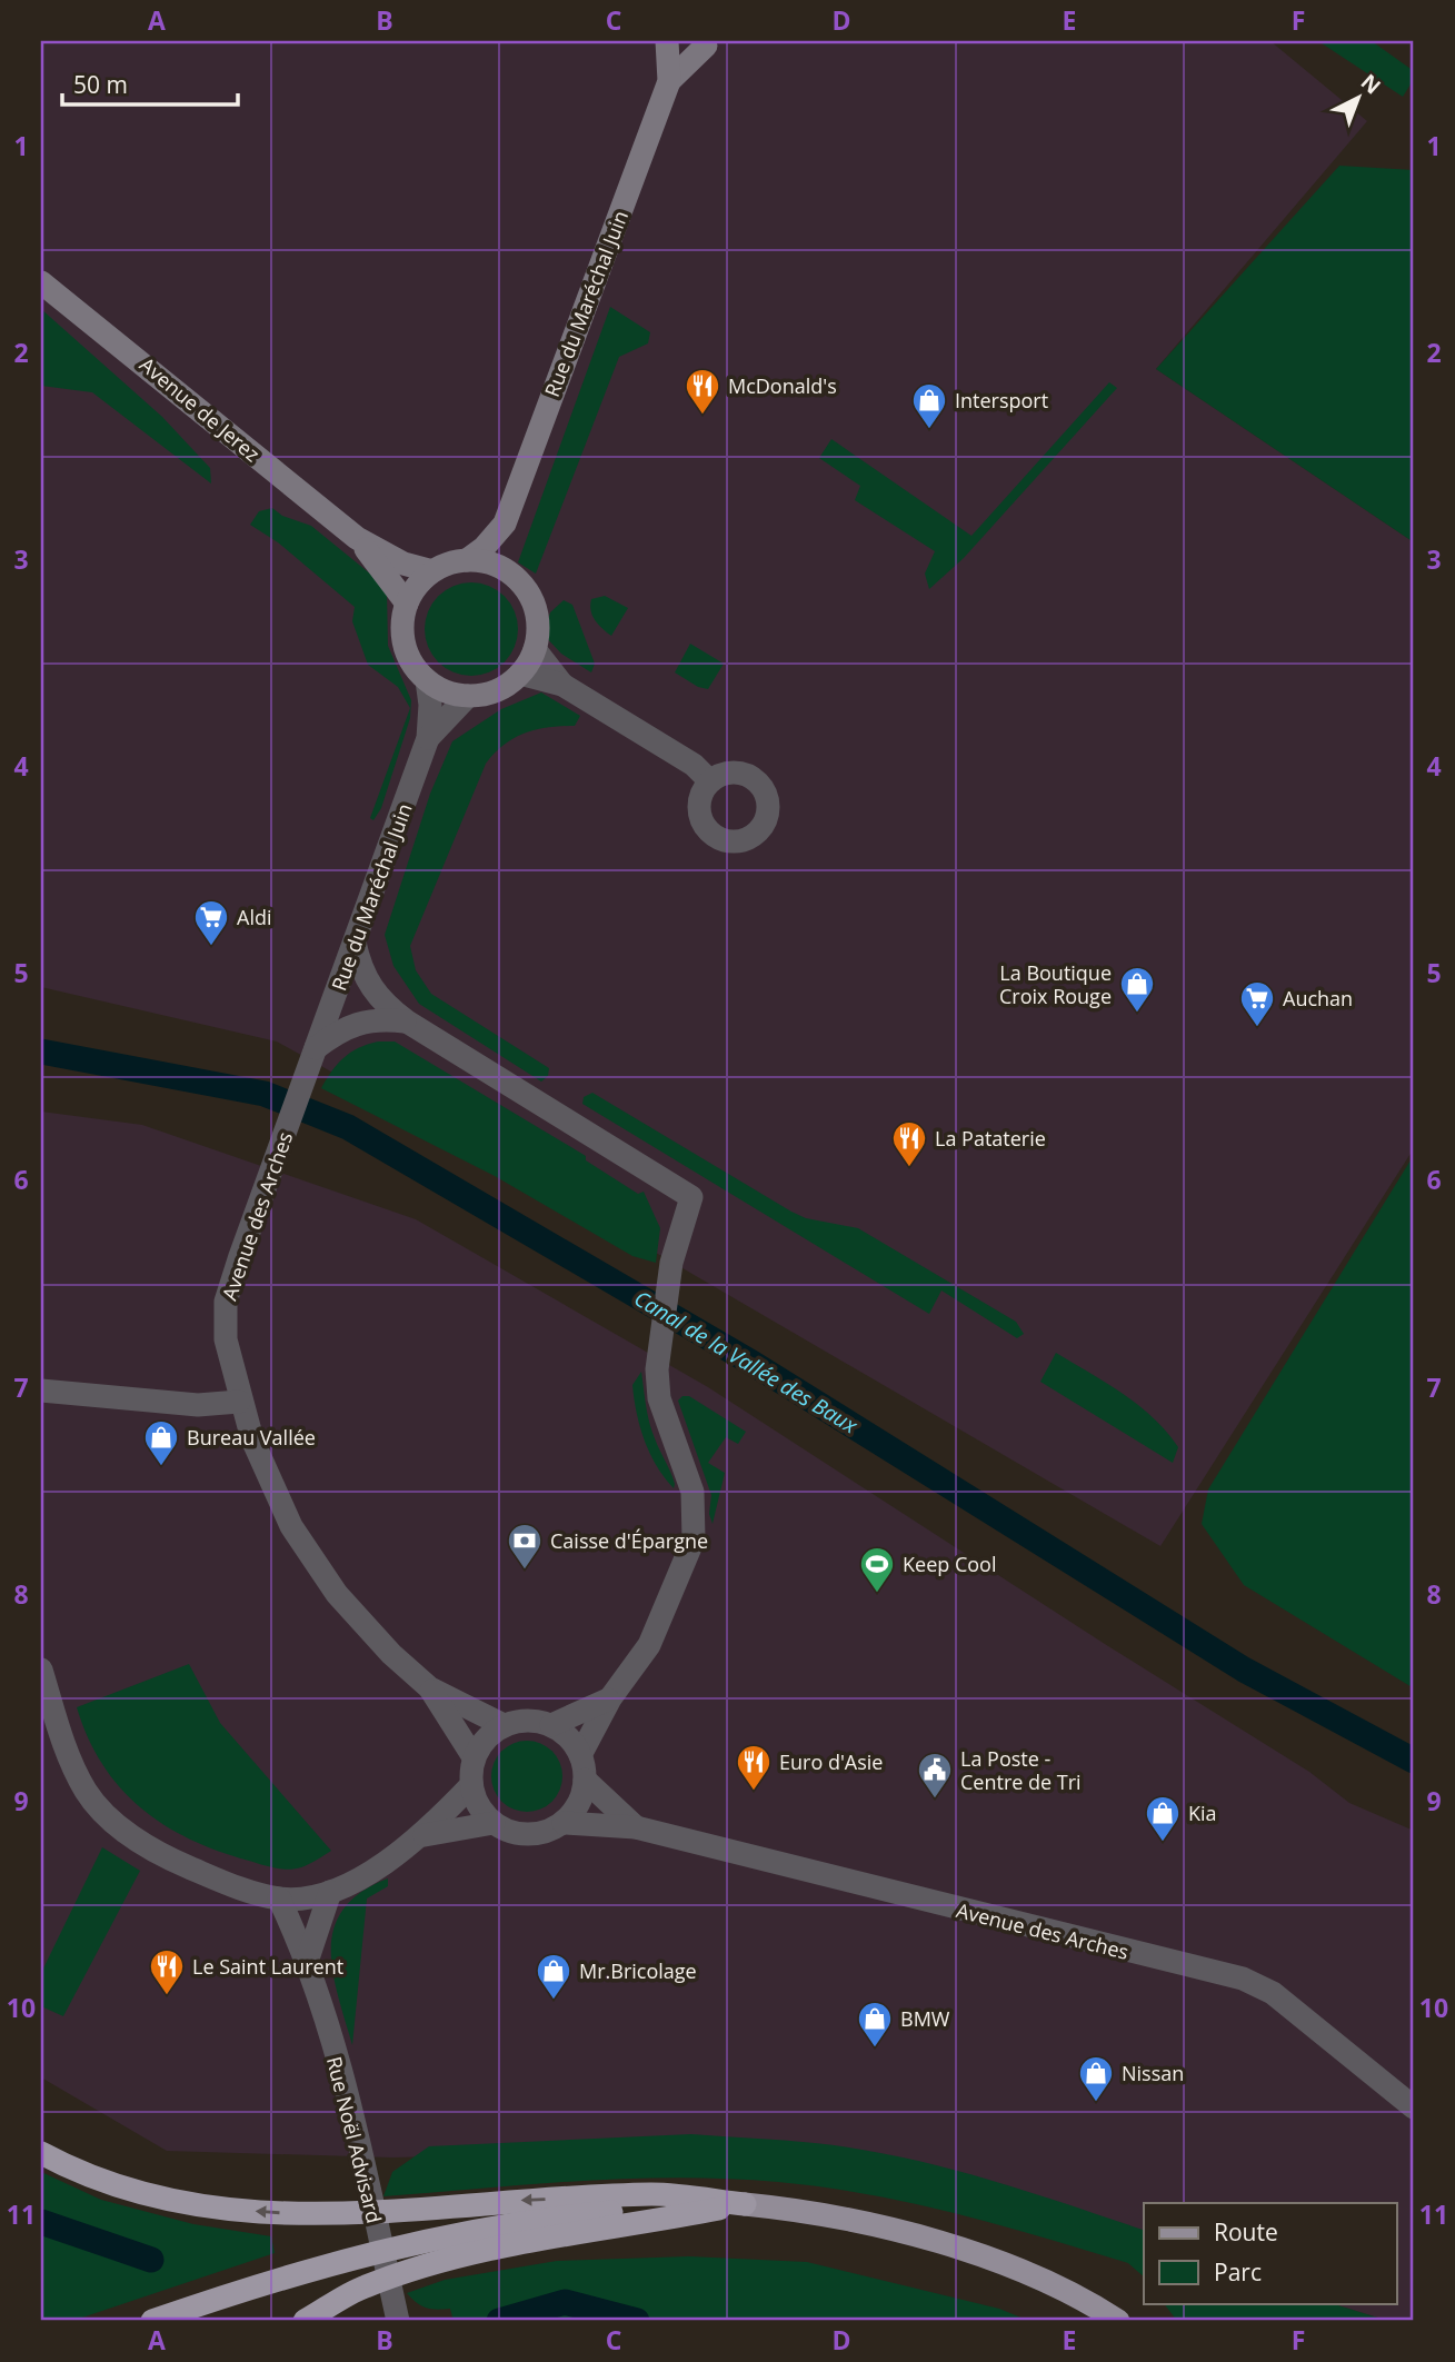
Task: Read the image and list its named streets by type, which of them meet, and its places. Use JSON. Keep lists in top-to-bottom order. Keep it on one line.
{"streets":{"main road":["Rue du Maréchal Juin","Avenue de Jerez"],"street":["Avenue des Arches","Rue Noël Advisard"]},"crossings":[["Rue du Maréchal Juin","Avenue de Jerez"],["Rue du Maréchal Juin","Avenue des Arches"]],"water":["Canal de la Vallée des Baux"],"places":{"restaurant":["McDonald's","La Pataterie","Euro d'Asie","Le Saint Laurent"],"shop":["Intersport","La Boutique Croix Rouge","Bureau Vallée","Kia","Mr.Bricolage","BMW","Nissan"],"supermarket":["Aldi","Auchan"],"bank":["Caisse d'Épargne"],"sports":["Keep Cool"],"public building":["La Poste - Centre de Tri"]},"legend":["Route","Parc"],"scale_bar":"50 m","north":"top right","grid":{"columns":["A","B","C","D","E","F"],"rows":["1","2","3","4","5","6","7","8","9","10","11"]}}
